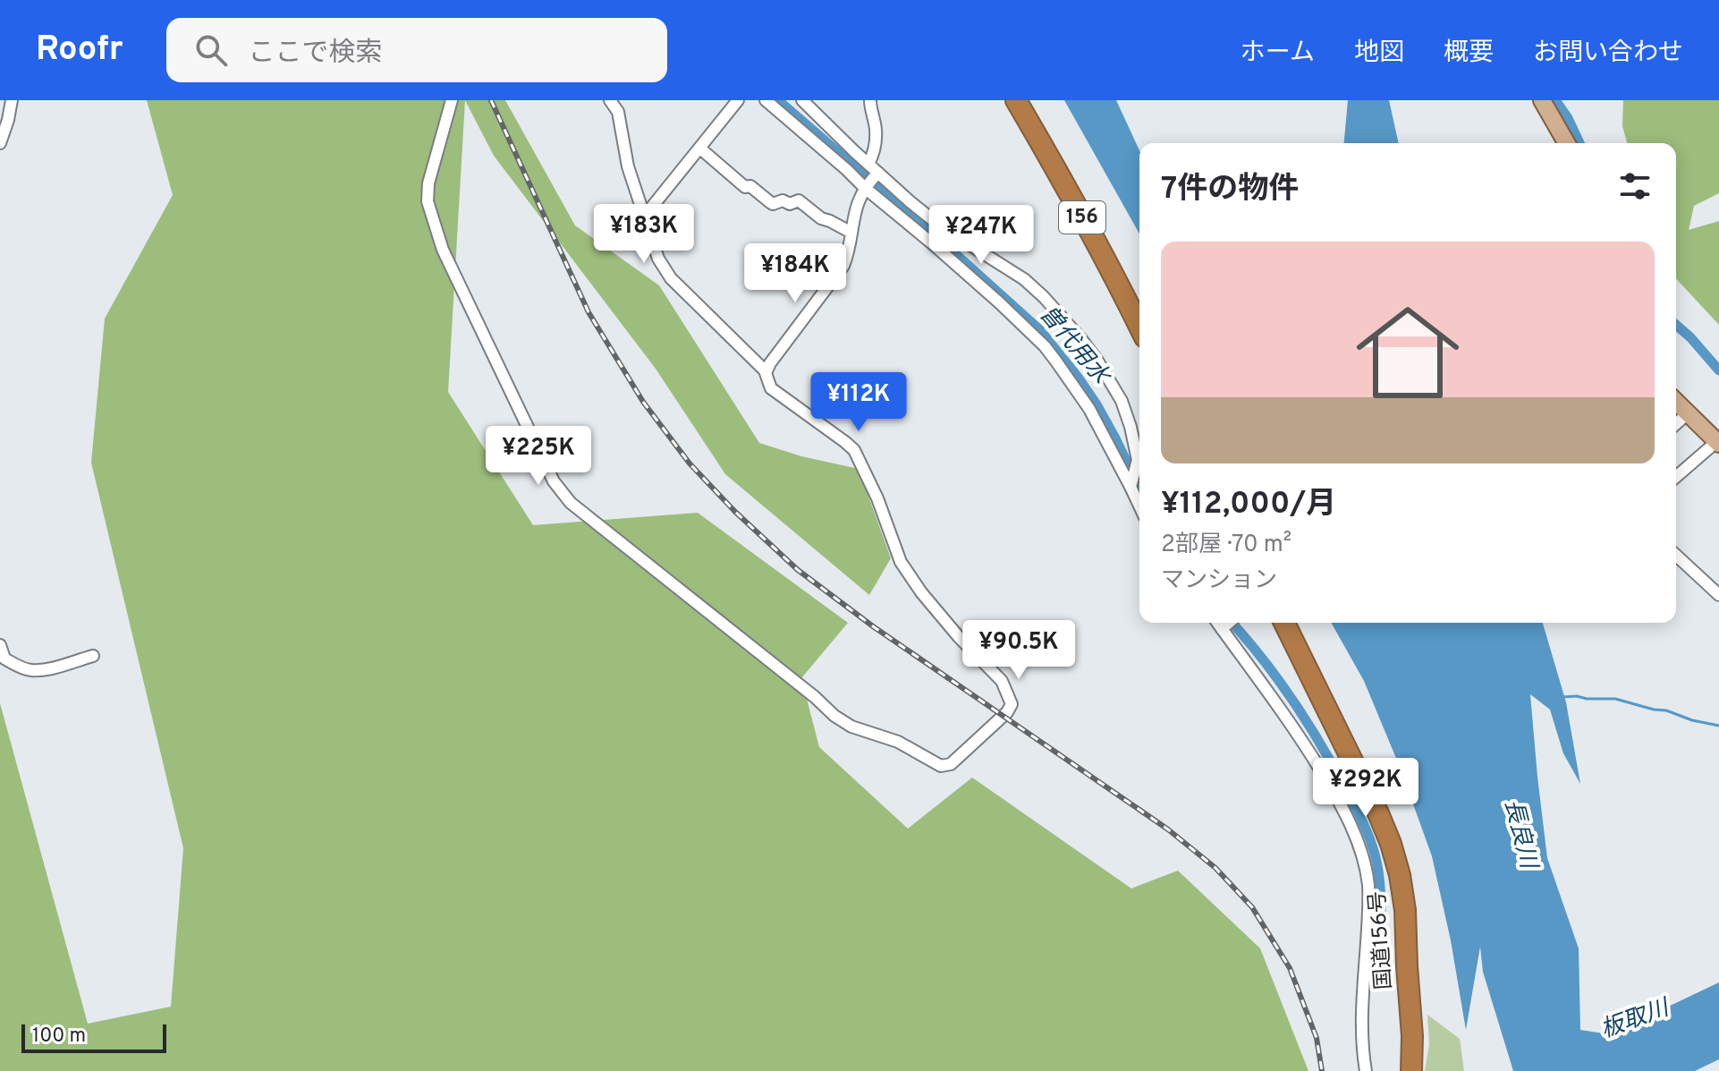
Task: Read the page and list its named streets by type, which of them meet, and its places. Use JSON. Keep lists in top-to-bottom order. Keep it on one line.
{"streets":{"highway":["156","国道156号"]},"water":["曽代用水","長良川","板取川"],"scale_bar":"100 m","page":{"header":"Roofr","search":"ここで検索","nav":["ホーム","地図","概要","お問い合わせ"],"heading":"7件の物件","price":["¥183K","¥247K","¥184K","¥112K","¥225K","¥90.5K","¥292K"],"list":[{"name":"¥112,000/月","note":"2部屋 · 70 m² · マンション"}],"scale":"100 m"}}
